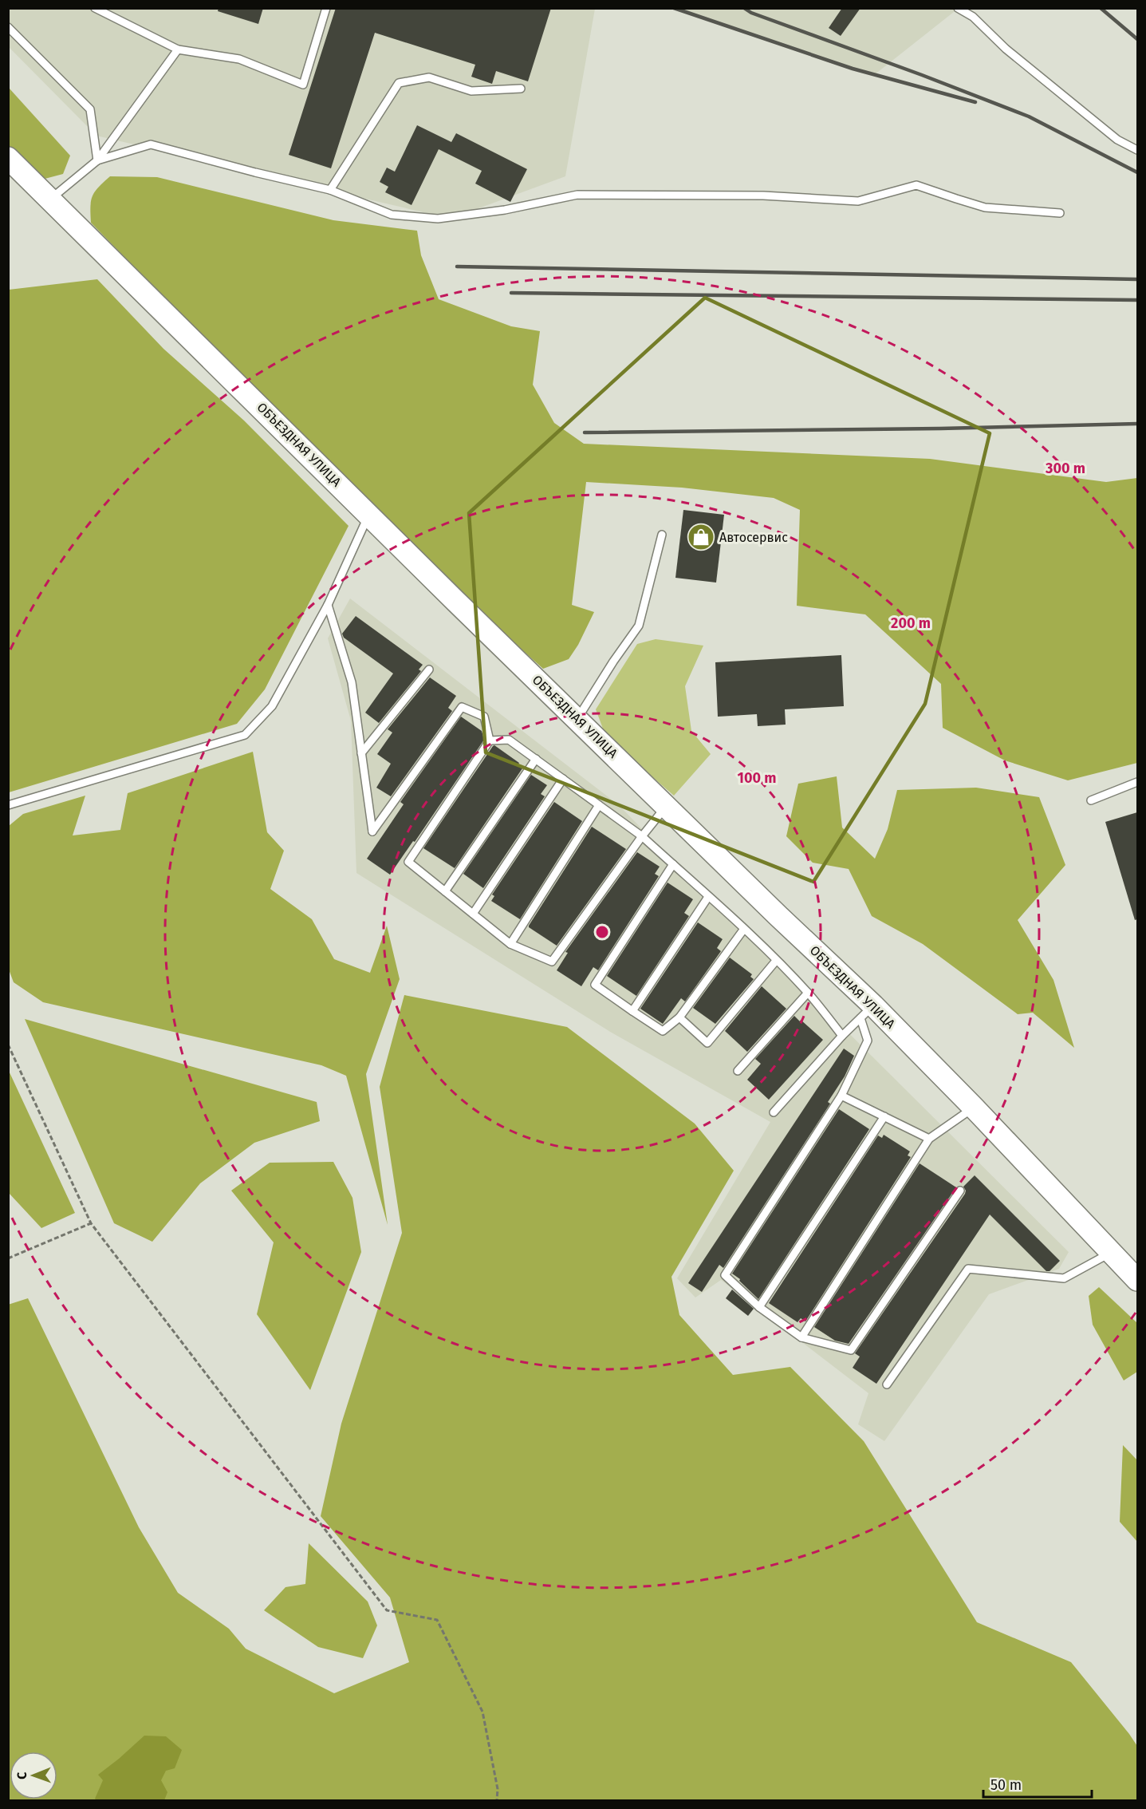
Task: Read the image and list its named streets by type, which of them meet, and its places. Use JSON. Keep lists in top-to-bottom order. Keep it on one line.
{"streets":{"main road":["ОБЪЕЗДНАЯ УЛИЦА"]},"places":{"shop":["Автосервис"]},"scale_bar":"50 m","north":"left","rings":["300 m","200 m","100 m"]}
